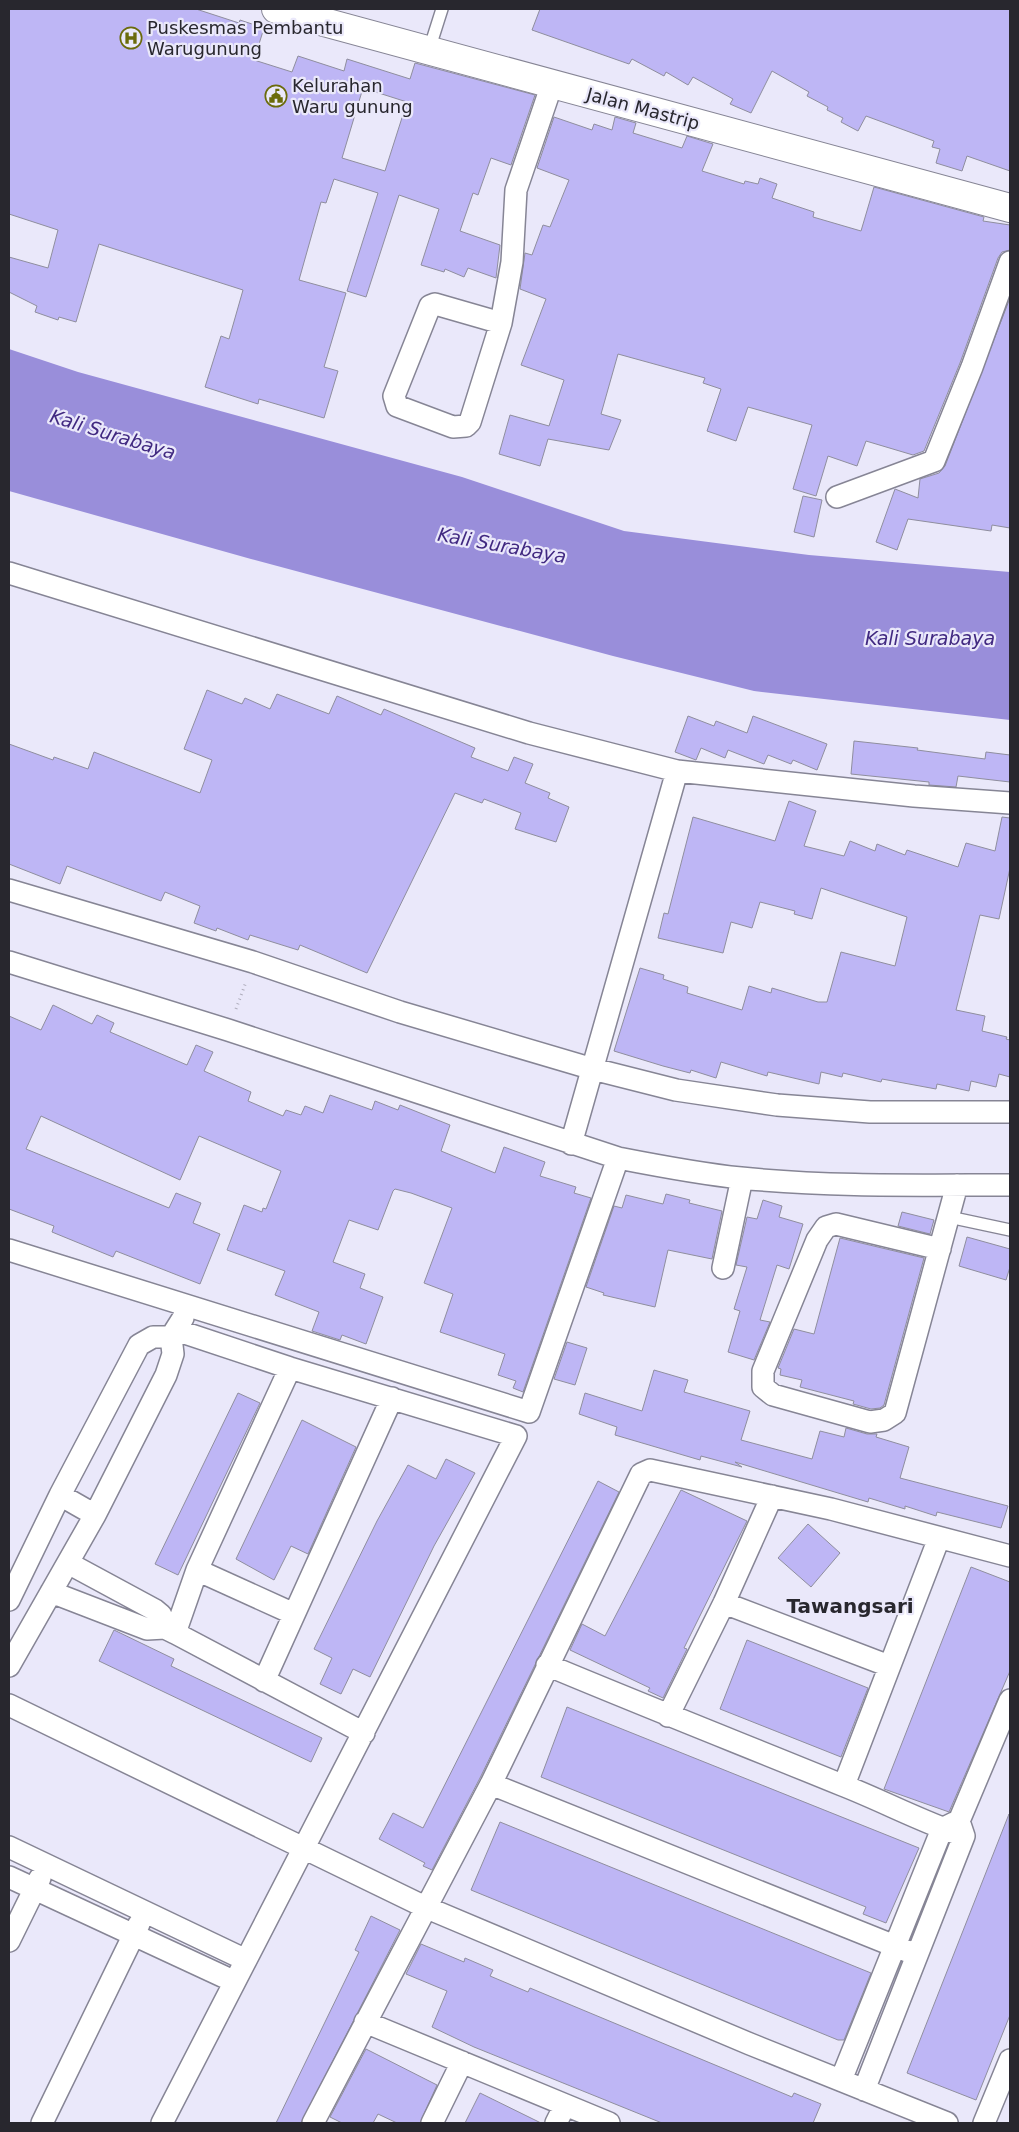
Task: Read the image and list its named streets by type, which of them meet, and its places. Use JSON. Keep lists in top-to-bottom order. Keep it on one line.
{"streets":{"main road":["Jalan Mastrip"]},"districts":["Tawangsari"],"water":["Kali Surabaya"],"places":{"hospital":["Puskesmas Pembantu Warugunung"],"public building":["Kelurahan Waru gunung"]}}
